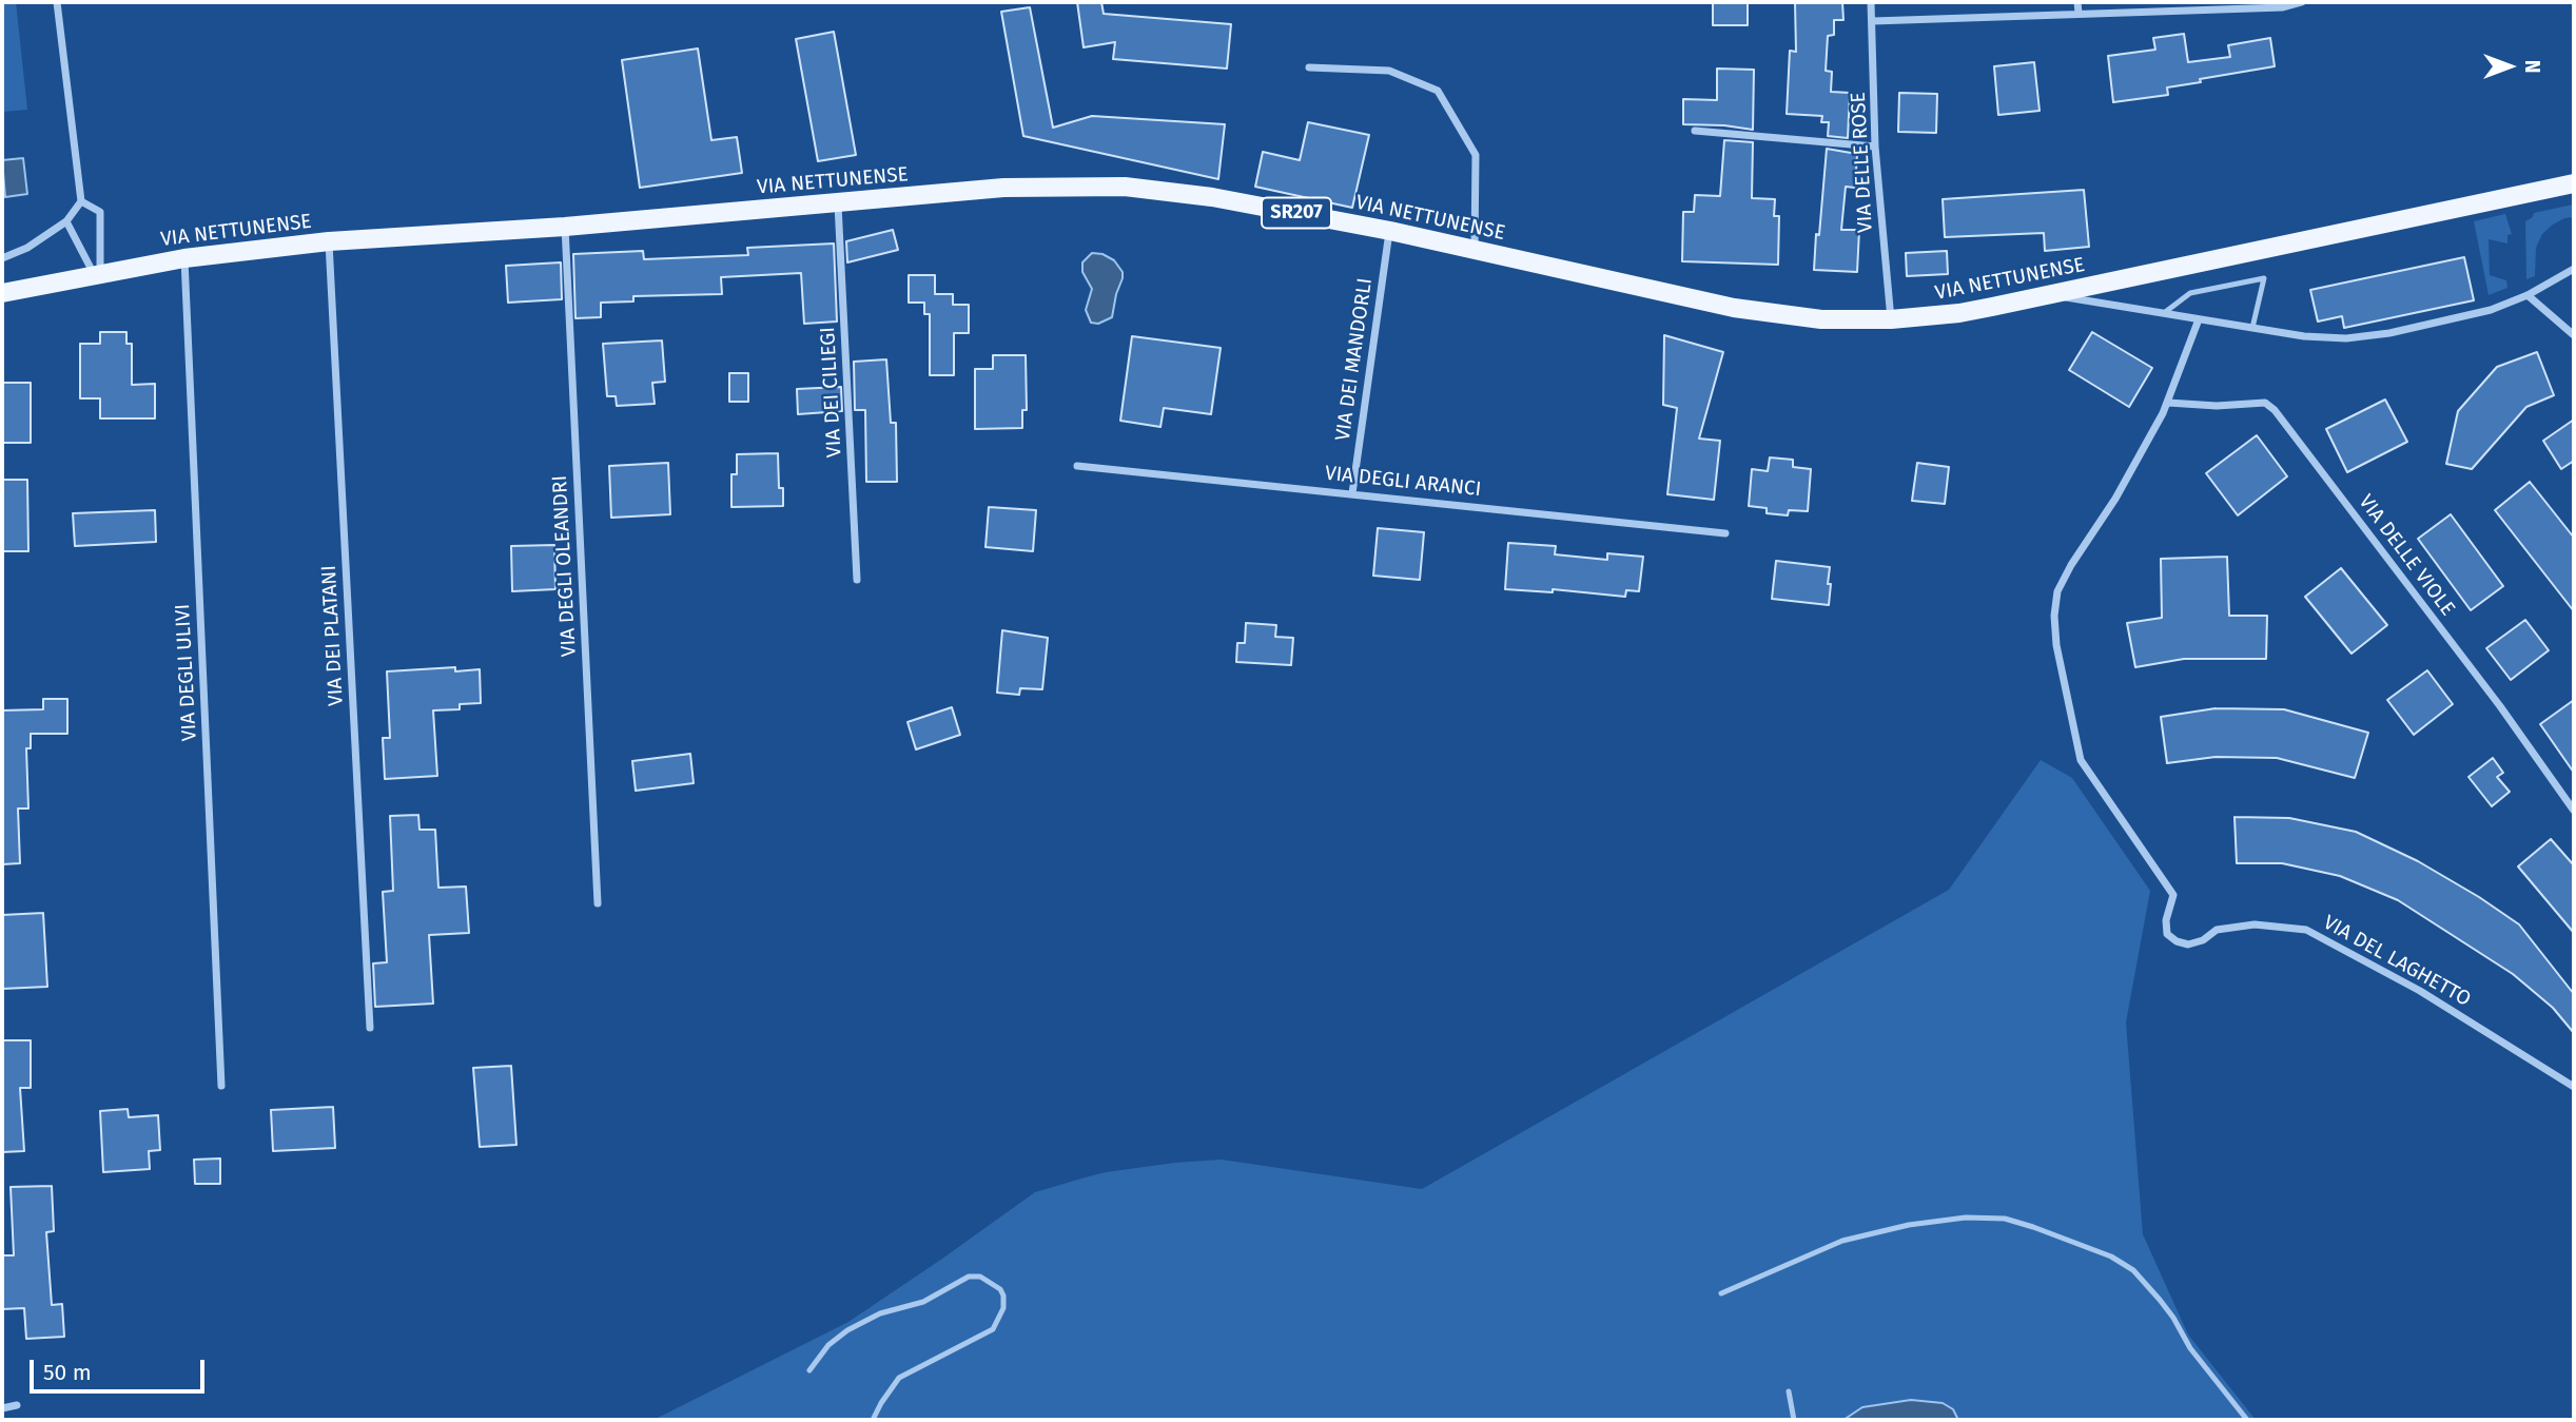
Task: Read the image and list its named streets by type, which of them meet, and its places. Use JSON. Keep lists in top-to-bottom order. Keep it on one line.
{"streets":{"main road":["VIA NETTUNENSE","SR207"],"street":["VIA DELLE ROSE","VIA DEI MANDORLI","VIA DEI CILIEGI","VIA DEGLI ARANCI","VIA DELLE VIOLE","VIA DEGLI OLEANDRI","VIA DEI PLATANI","VIA DEGLI ULIVI","VIA DEL LAGHETTO"]},"crossings":[["VIA DELLE ROSE","VIA NETTUNENSE"],["VIA NETTUNENSE","VIA DEI MANDORLI"],["VIA NETTUNENSE","VIA DEI CILIEGI"],["VIA NETTUNENSE","VIA DEGLI OLEANDRI"],["VIA NETTUNENSE","VIA DEI PLATANI"],["VIA NETTUNENSE","VIA DEGLI ULIVI"],["VIA DEI MANDORLI","VIA DEGLI ARANCI"],["VIA DELLE VIOLE","VIA DEL LAGHETTO"]],"scale_bar":"50 m","north":"right"}
